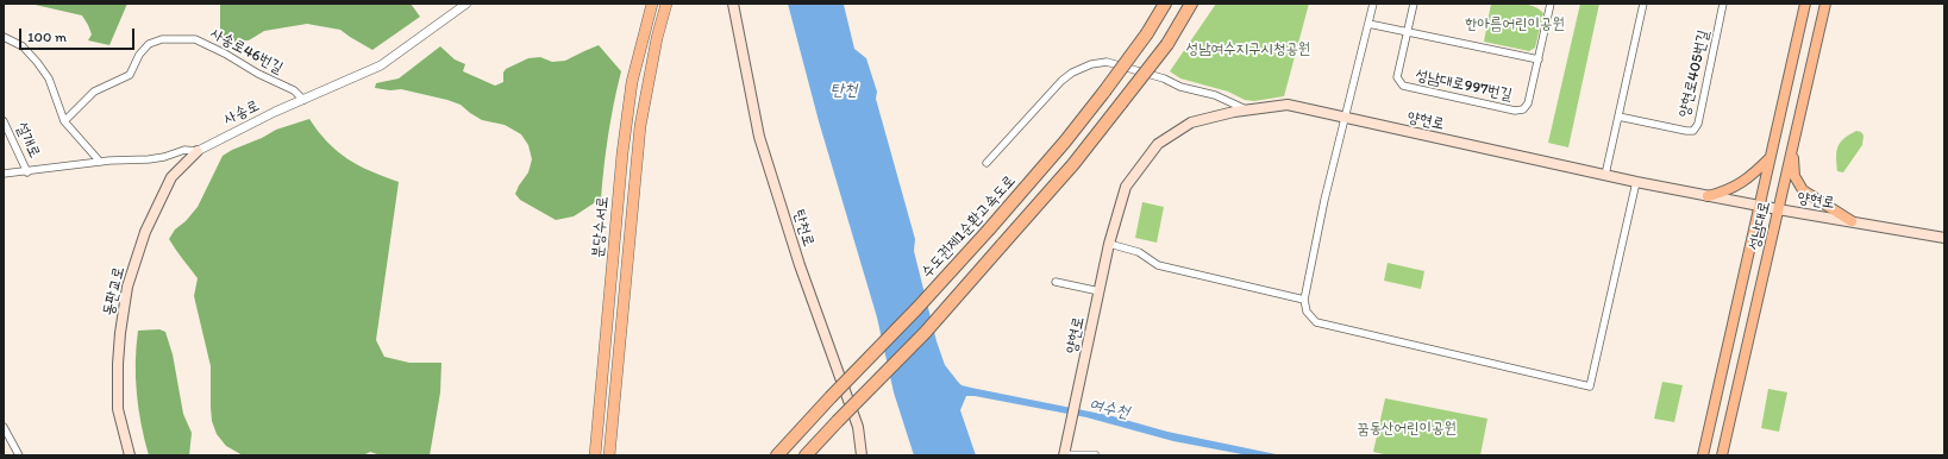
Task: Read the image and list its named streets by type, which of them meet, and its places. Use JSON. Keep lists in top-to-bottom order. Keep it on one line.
{"streets":{"highway":["분당수서로","수도권제1순환고속도로"],"main road":["양현로","성남대로","탄천로","동판교로"],"street":["사송로46번길","양현로405번길","성남대로997번길","사송로","설개로"]},"crossings":[["사송로46번길","사송로"],["사송로","설개로"],["사송로","동판교로"],["양현로","성남대로"]],"water":["탄천","여수천"],"parks":["한아름어린이공원","성남여수지구시청공원","꿈동산어린이공원"],"scale_bar":"100 m"}
